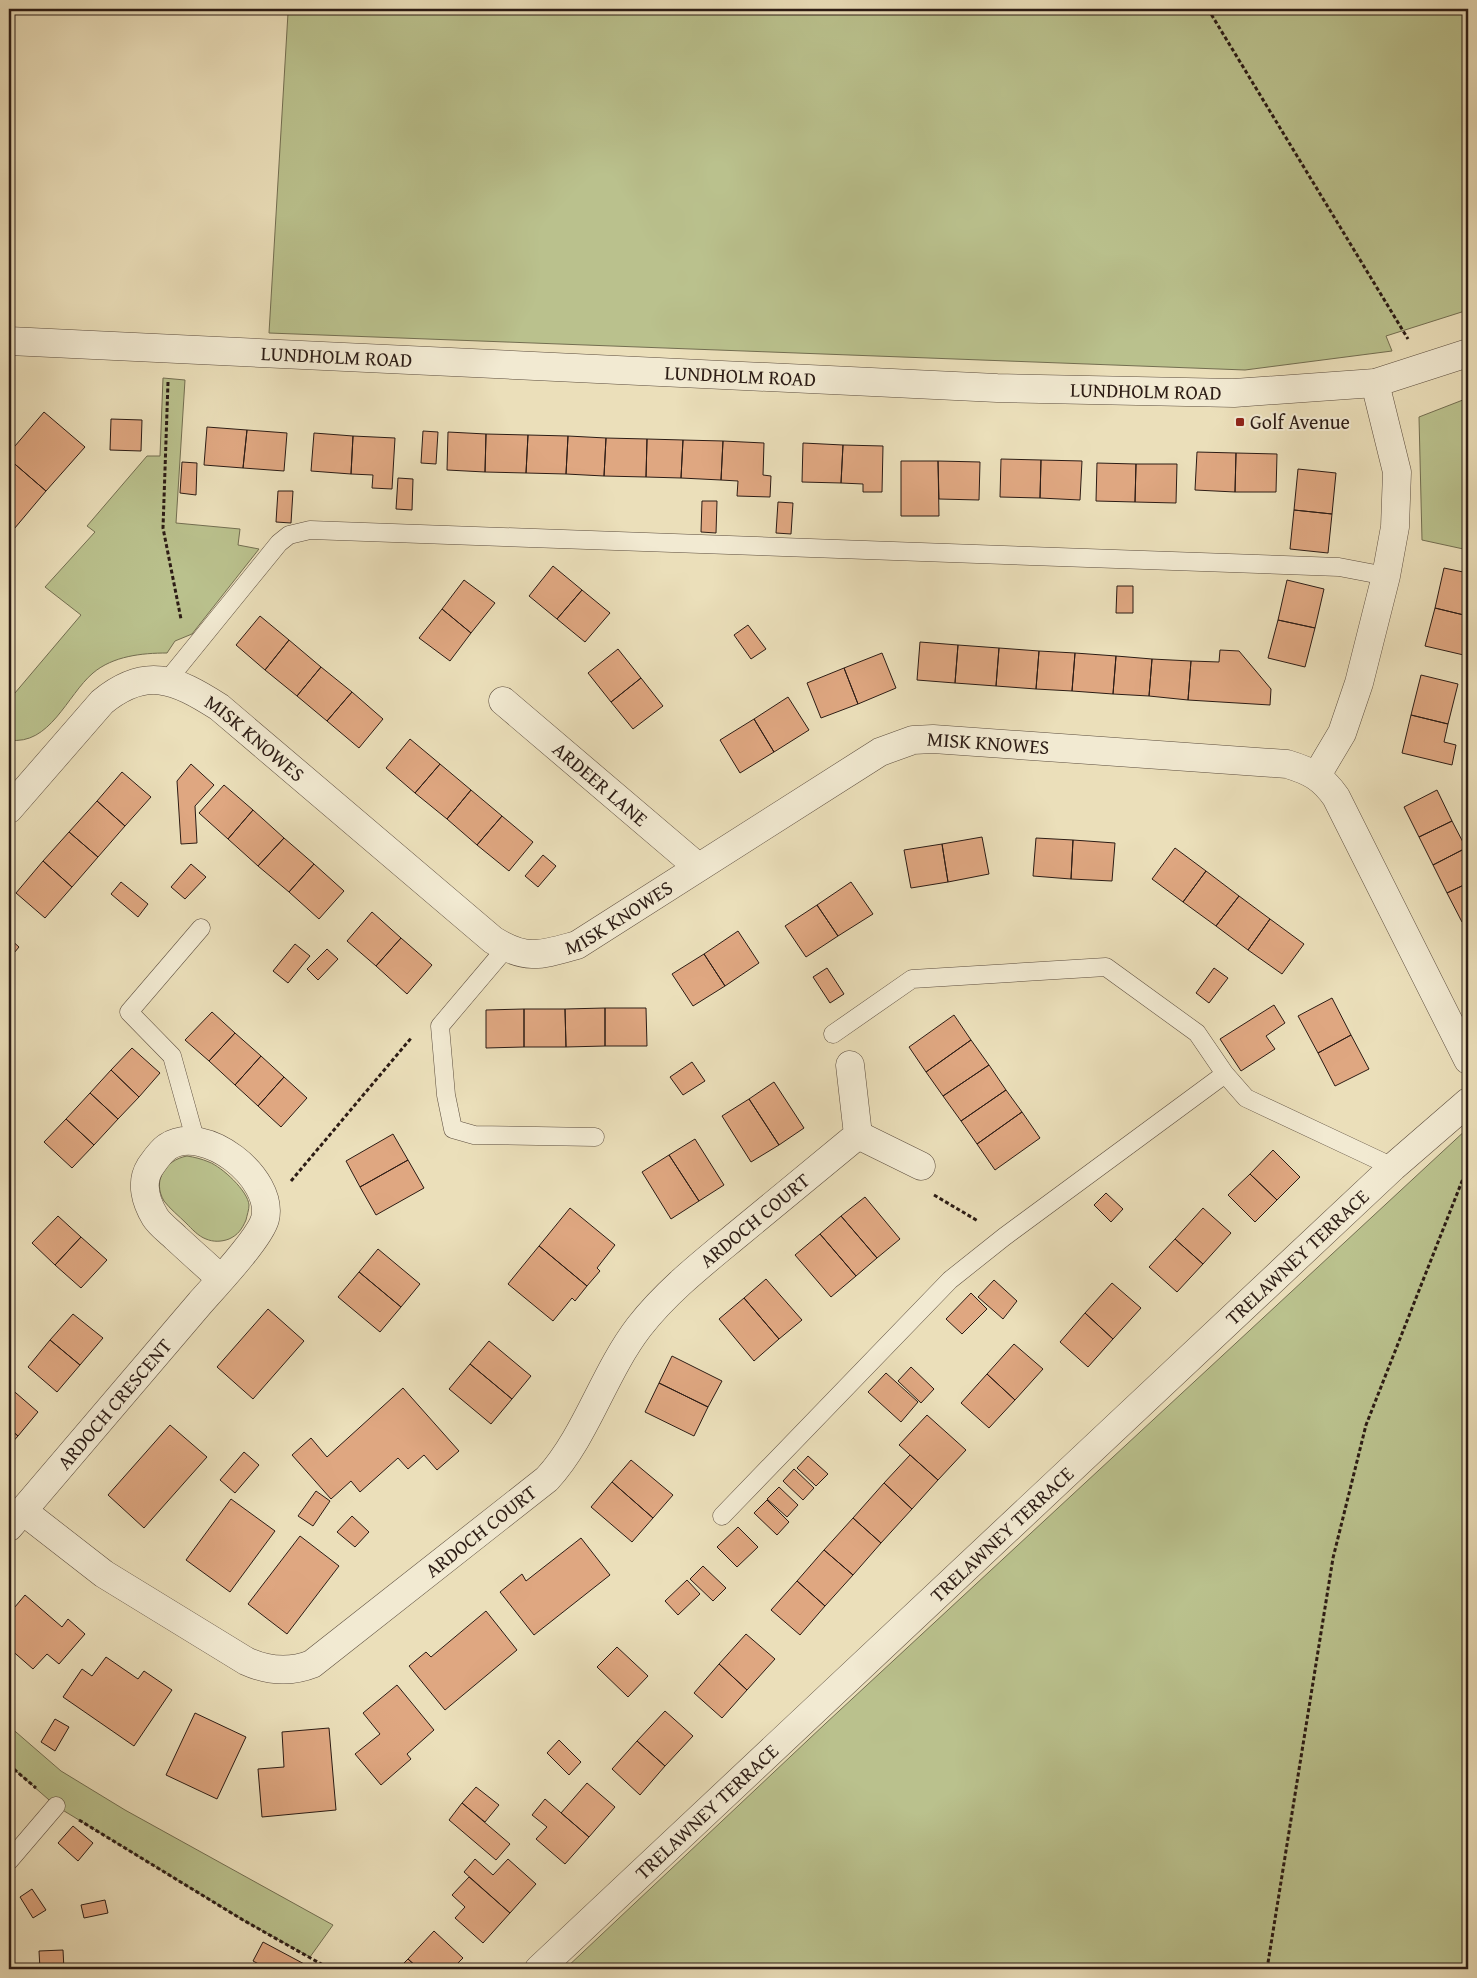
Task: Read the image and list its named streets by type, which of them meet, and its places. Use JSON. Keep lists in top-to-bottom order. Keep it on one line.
{"streets":{"street":["LUNDHOLM ROAD","MISK KNOWES","ARDEER LANE","ARDOCH COURT","TRELAWNEY TERRACE","ARDOCH CRESCENT"]},"crossings":[["MISK KNOWES","ARDEER LANE"],["ARDOCH COURT","ARDOCH CRESCENT"]],"places":{"transit":["Golf Avenue"]}}
